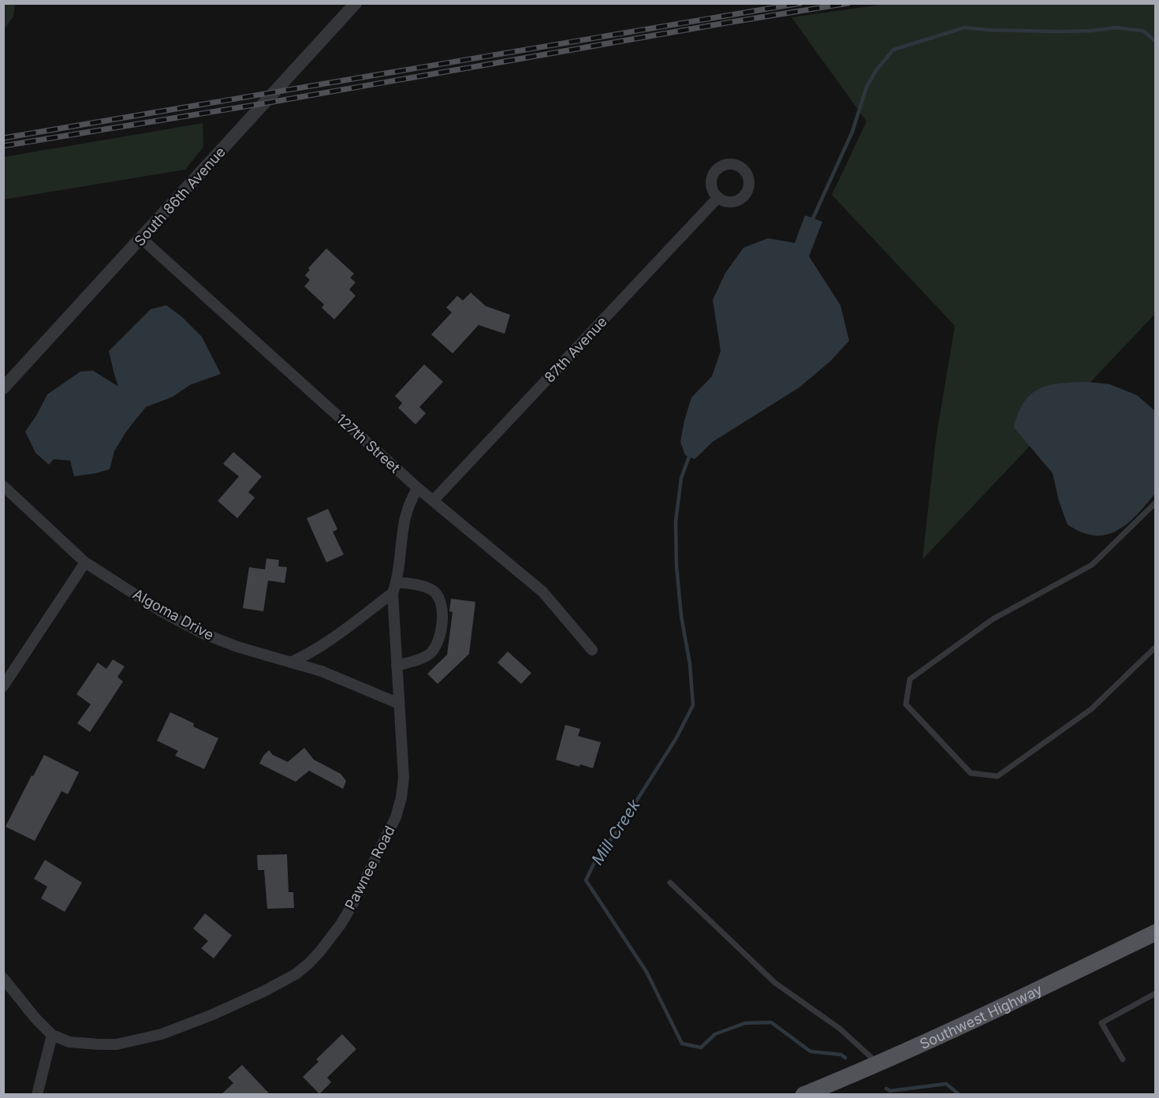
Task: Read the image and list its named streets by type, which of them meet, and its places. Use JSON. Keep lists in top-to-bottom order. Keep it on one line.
{"streets":{"main road":["Southwest Highway"],"street":["South 86th Avenue","87th Avenue","127th Street","Algoma Drive","Pawnee Road"]},"crossings":[["South 86th Avenue","127th Street"],["87th Avenue","127th Street"],["127th Street","Pawnee Road"],["Algoma Drive","Pawnee Road"]],"water":["Mill Creek"]}
